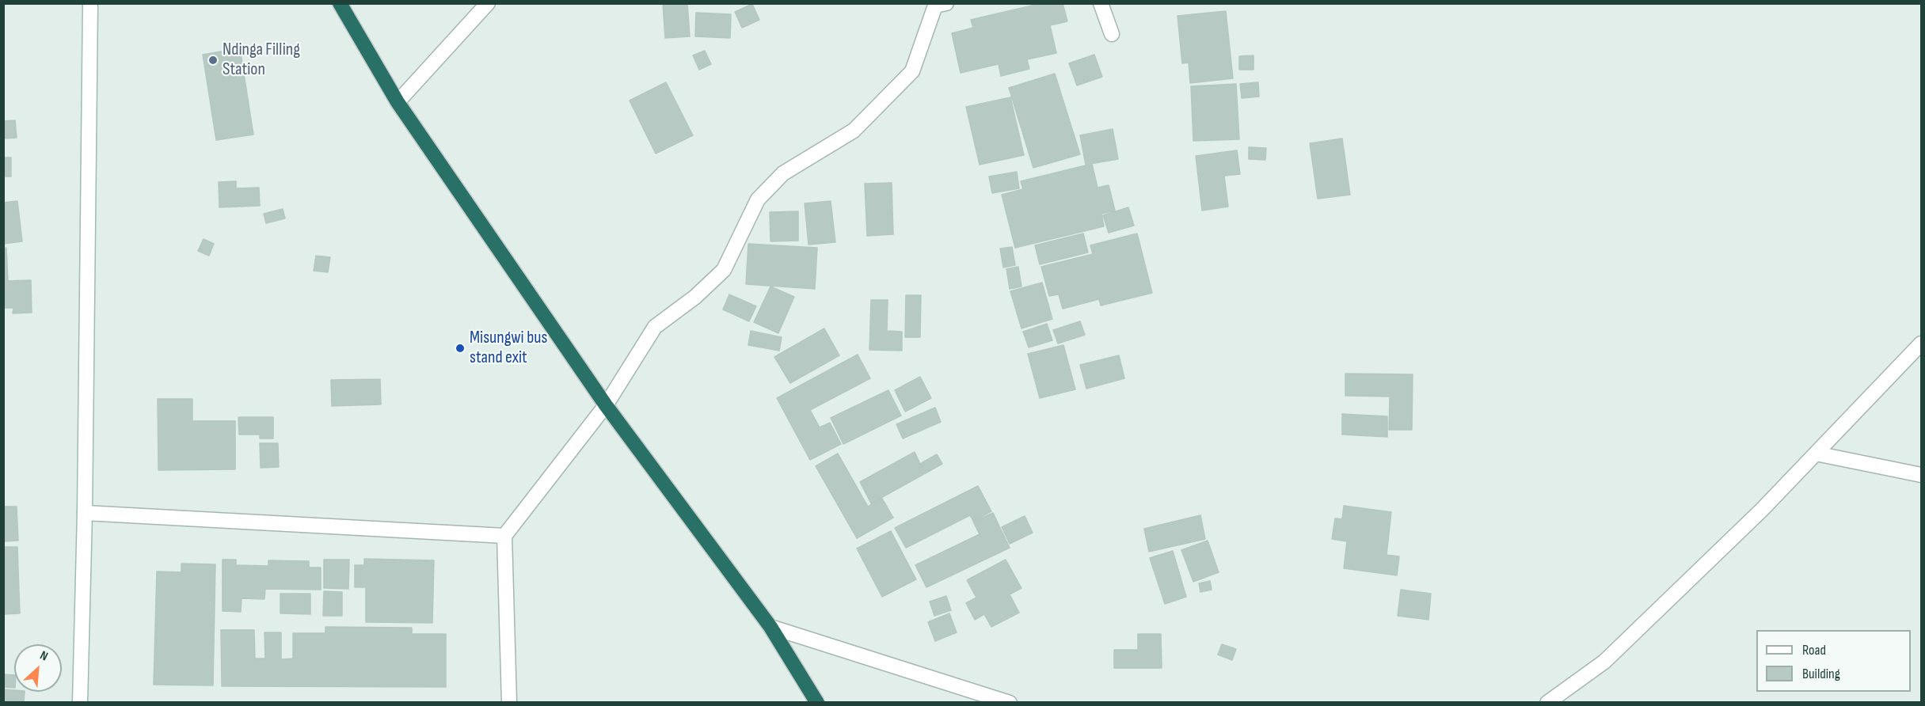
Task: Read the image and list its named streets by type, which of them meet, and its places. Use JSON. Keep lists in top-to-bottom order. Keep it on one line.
{"places":["Ndinga Filling Station","Misungwi bus stand exit"],"legend":["Road","Building"],"north":"top right"}
